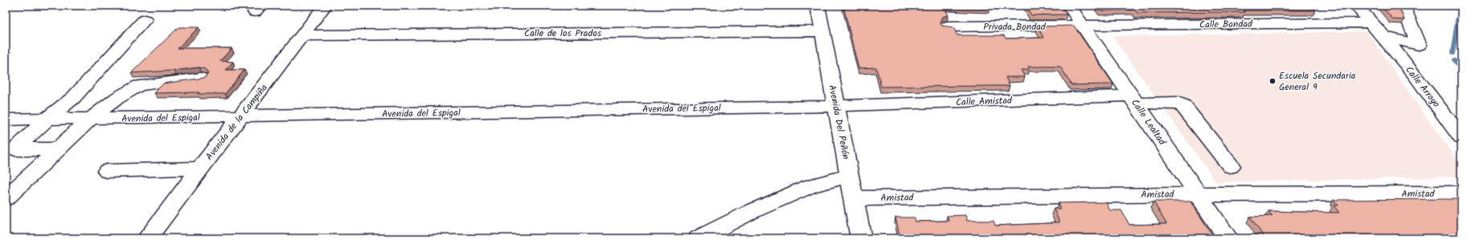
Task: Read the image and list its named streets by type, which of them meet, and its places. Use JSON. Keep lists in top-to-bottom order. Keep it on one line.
{"streets":{"street":["Calle Bondad","Privada Bondad","Calle de los Prados","Calle Arroyo","Calle Amistad","Avenida del Espigal","Avenida de la Campiña","Avenida Del Peñón","Calle Lealtad","Amistad"]},"crossings":[["Calle Bondad","Privada Bondad"],["Calle Bondad","Calle Arroyo"],["Calle Bondad","Calle Lealtad"],["Privada Bondad","Calle Lealtad"],["Calle de los Prados","Avenida de la Campiña"],["Calle de los Prados","Avenida Del Peñón"],["Calle Amistad","Avenida del Espigal"],["Calle Amistad","Avenida Del Peñón"],["Calle Amistad","Calle Lealtad"],["Avenida del Espigal","Avenida de la Campiña"],["Avenida del Espigal","Avenida Del Peñón"],["Avenida Del Peñón","Amistad"],["Calle Lealtad","Amistad"]],"places":["Escuela Secundaria General 9"]}
